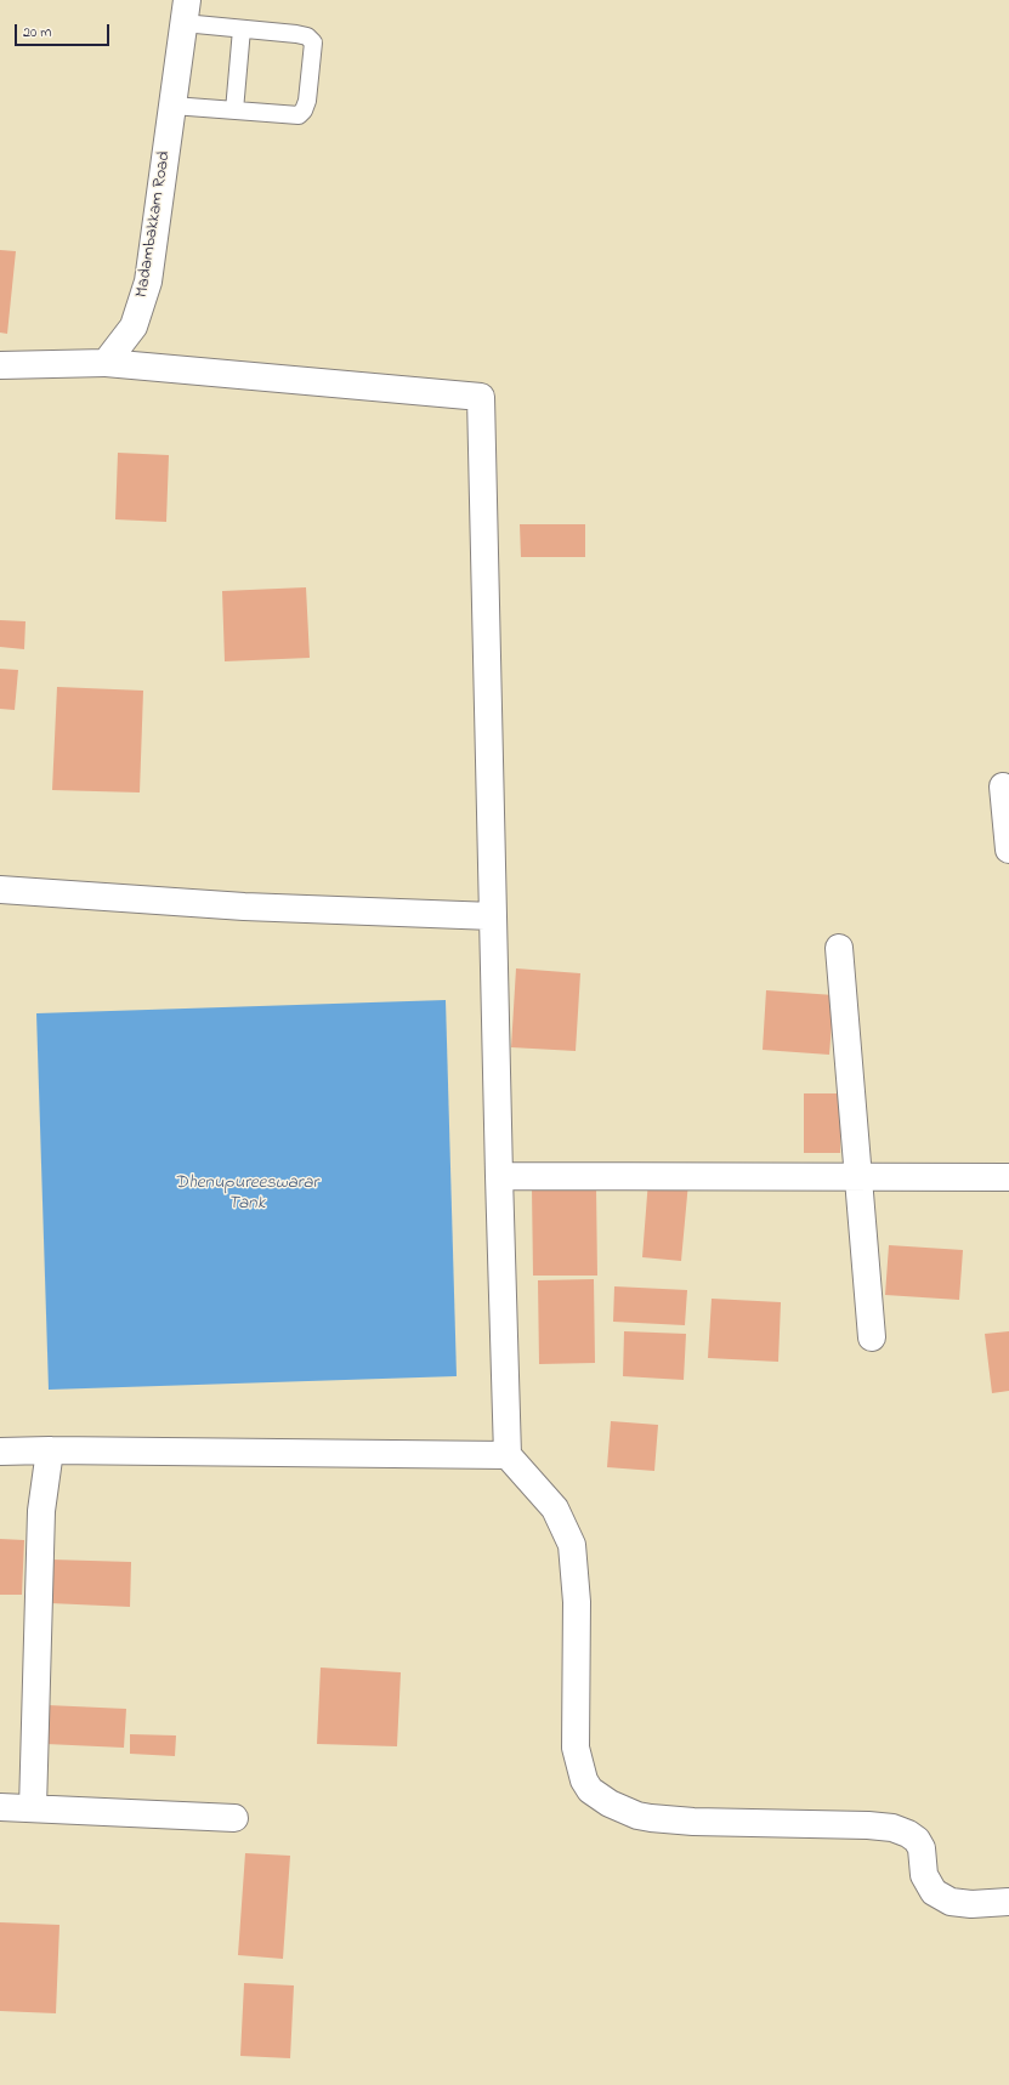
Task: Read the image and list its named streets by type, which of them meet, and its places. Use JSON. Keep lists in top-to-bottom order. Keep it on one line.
{"streets":{"street":["Madambakkam Road"]},"water":["Dhenupureeswarar Tank"],"scale_bar":"20 m"}
